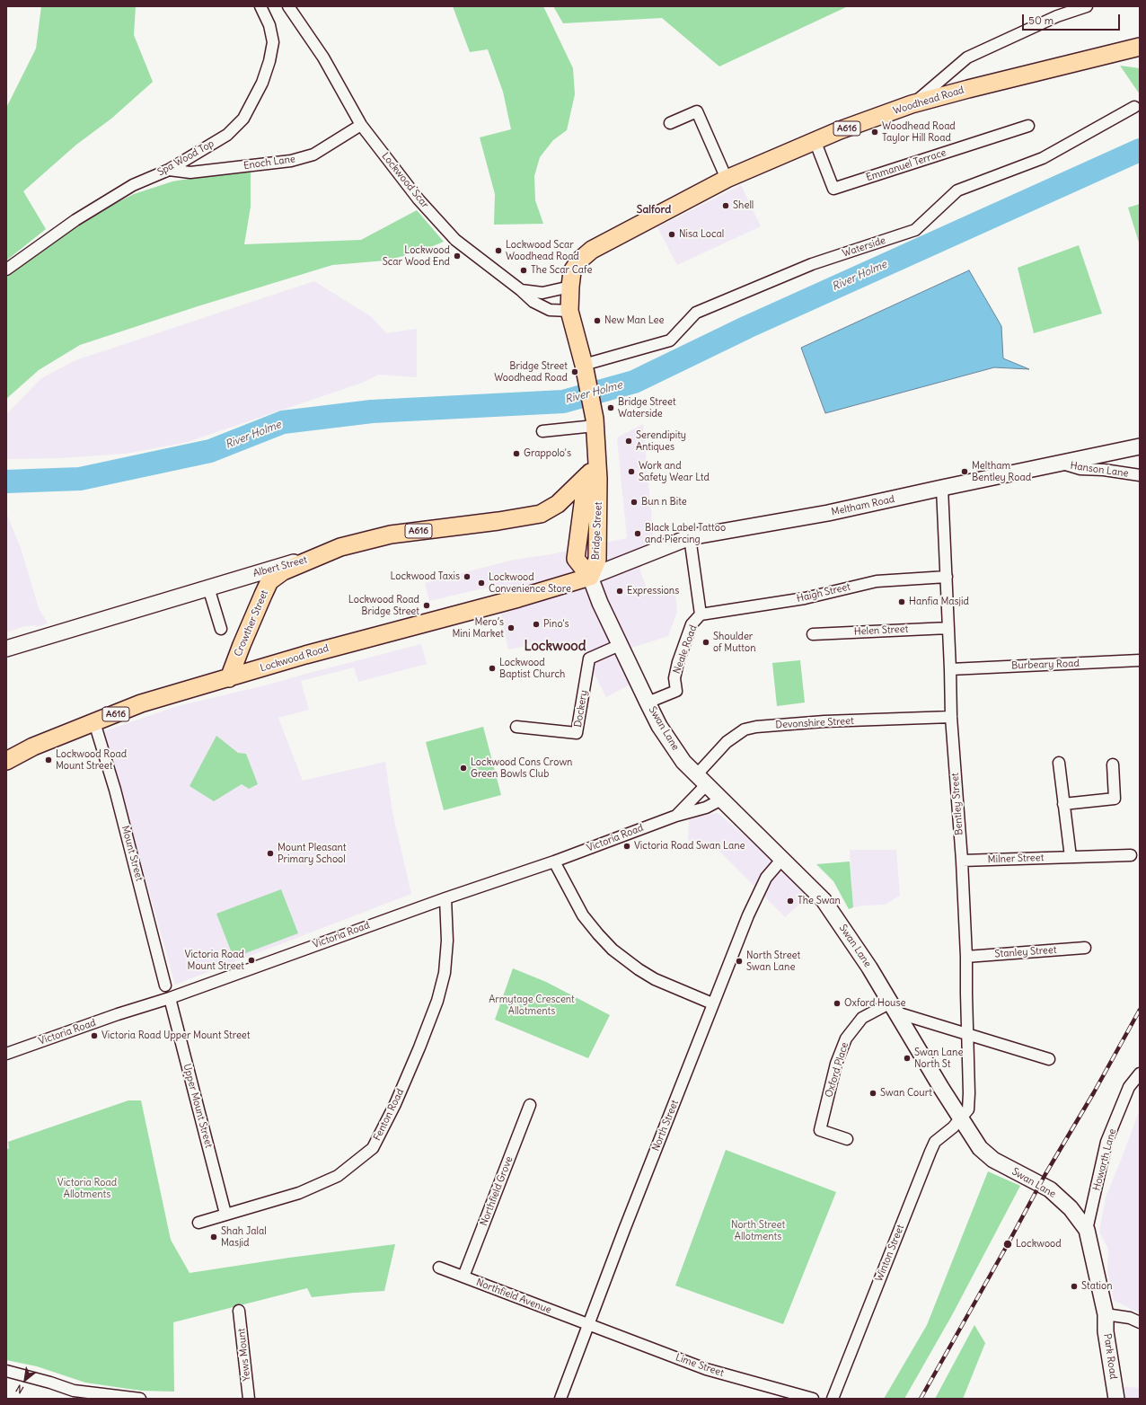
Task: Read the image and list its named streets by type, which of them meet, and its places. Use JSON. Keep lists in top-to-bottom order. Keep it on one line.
{"streets":{"main road":["Woodhead Road","A616","Bridge Street","Albert Street","Crowther Street","Lockwood Road"],"street":["Spa Wood Top","Enoch Lane","Emmanuel Terrace","Lockwood Scar","Waterside","Hanson Lane","Meltham Road","Haigh Street","Helen Street","Neale Road","Burbeary Road","Dockery","Devonshire Street","Swan Lane","Bentley Street","Victoria Road","Mount Street","Milner Street","Stanley Street","Oxford Place","Upper Mount Street","Fenton Road","North Street","Howarth Lane","Northfield Grove","Winton Street","Northfield Avenue","Yews Mount","Park Road","Lime Street"]},"crossings":[["Woodhead Road","A616"],["Woodhead Road","Emmanuel Terrace"],["A616","Lockwood Scar"],["A616","Waterside"],["A616","Bridge Street"],["Spa Wood Top","Enoch Lane"],["Enoch Lane","Lockwood Scar"],["Hanson Lane","Meltham Road"],["Meltham Road","Bridge Street"],["Meltham Road","Neale Road"],["Meltham Road","Lockwood Road"],["Meltham Road","Swan Lane"],["Meltham Road","Bentley Street"],["Bridge Street","Albert Street"],["Bridge Street","Lockwood Road"],["Bridge Street","Swan Lane"],["Albert Street","Crowther Street"],["Haigh Street","Neale Road"],["Haigh Street","Bentley Street"],["Crowther Street","Lockwood Road"],["Helen Street","Bentley Street"],["Neale Road","Swan Lane"],["Lockwood Road","Swan Lane"],["Lockwood Road","Mount Street"],["Burbeary Road","Bentley Street"],["Dockery","Swan Lane"],["Devonshire Street","Swan Lane"],["Devonshire Street","Bentley Street"],["Devonshire Street","Victoria Road"],["Swan Lane","Bentley Street"],["Swan Lane","Victoria Road"],["Swan Lane","Oxford Place"],["Swan Lane","North Street"],["Swan Lane","Howarth Lane"],["Swan Lane","Winton Street"],["Swan Lane","Park Road"],["Bentley Street","Milner Street"],["Bentley Street","Stanley Street"],["Bentley Street","Winton Street"],["Victoria Road","Upper Mount Street"],["Victoria Road","Fenton Road"],["Upper Mount Street","Fenton Road"],["North Street","Northfield Avenue"],["North Street","Lime Street"],["Northfield Grove","Northfield Avenue"],["Northfield Avenue","Lime Street"]],"districts":["Salford","Lockwood"],"water":["River Holme"],"parks":["Armytage Crescent Allotments","Victoria Road Allotments","North Street Allotments"],"places":["Woodhead Road Taylor Hill Road","Shell","Nisa Local","Lockwood Scar Woodhead Road","Lockwood Scar Wood End","The Scar Cafe","New Man Lee","Bridge Street Woodhead Road","Bridge Street Waterside","Serendipity Antiques","Grappolo's","Work and Safety Wear Ltd","Meltham Bentley Road","Bun n Bite","Black Label Tattoo and Piercing","Lockwood Taxis","Lockwood Convenience Store","Expressions","Hanfia Masjid","Lockwood Road Bridge Street","Pino's","Mero’s Mini Market","Shoulder of Mutton","Lockwood Baptist Church","Lockwood Road Mount Street","Lockwood Cons Crown Green Bowls Club","Victoria Road Swan Lane","Mount Pleasant Primary School","The Swan","Victoria Road Mount Street","North Street Swan Lane","Oxford House","Victoria Road Upper Mount Street","Swan Lane North St","Swan Court","Shah Jalal Masjid","Lockwood","Station"],"scale_bar":"50 m","north":"bottom left"}
